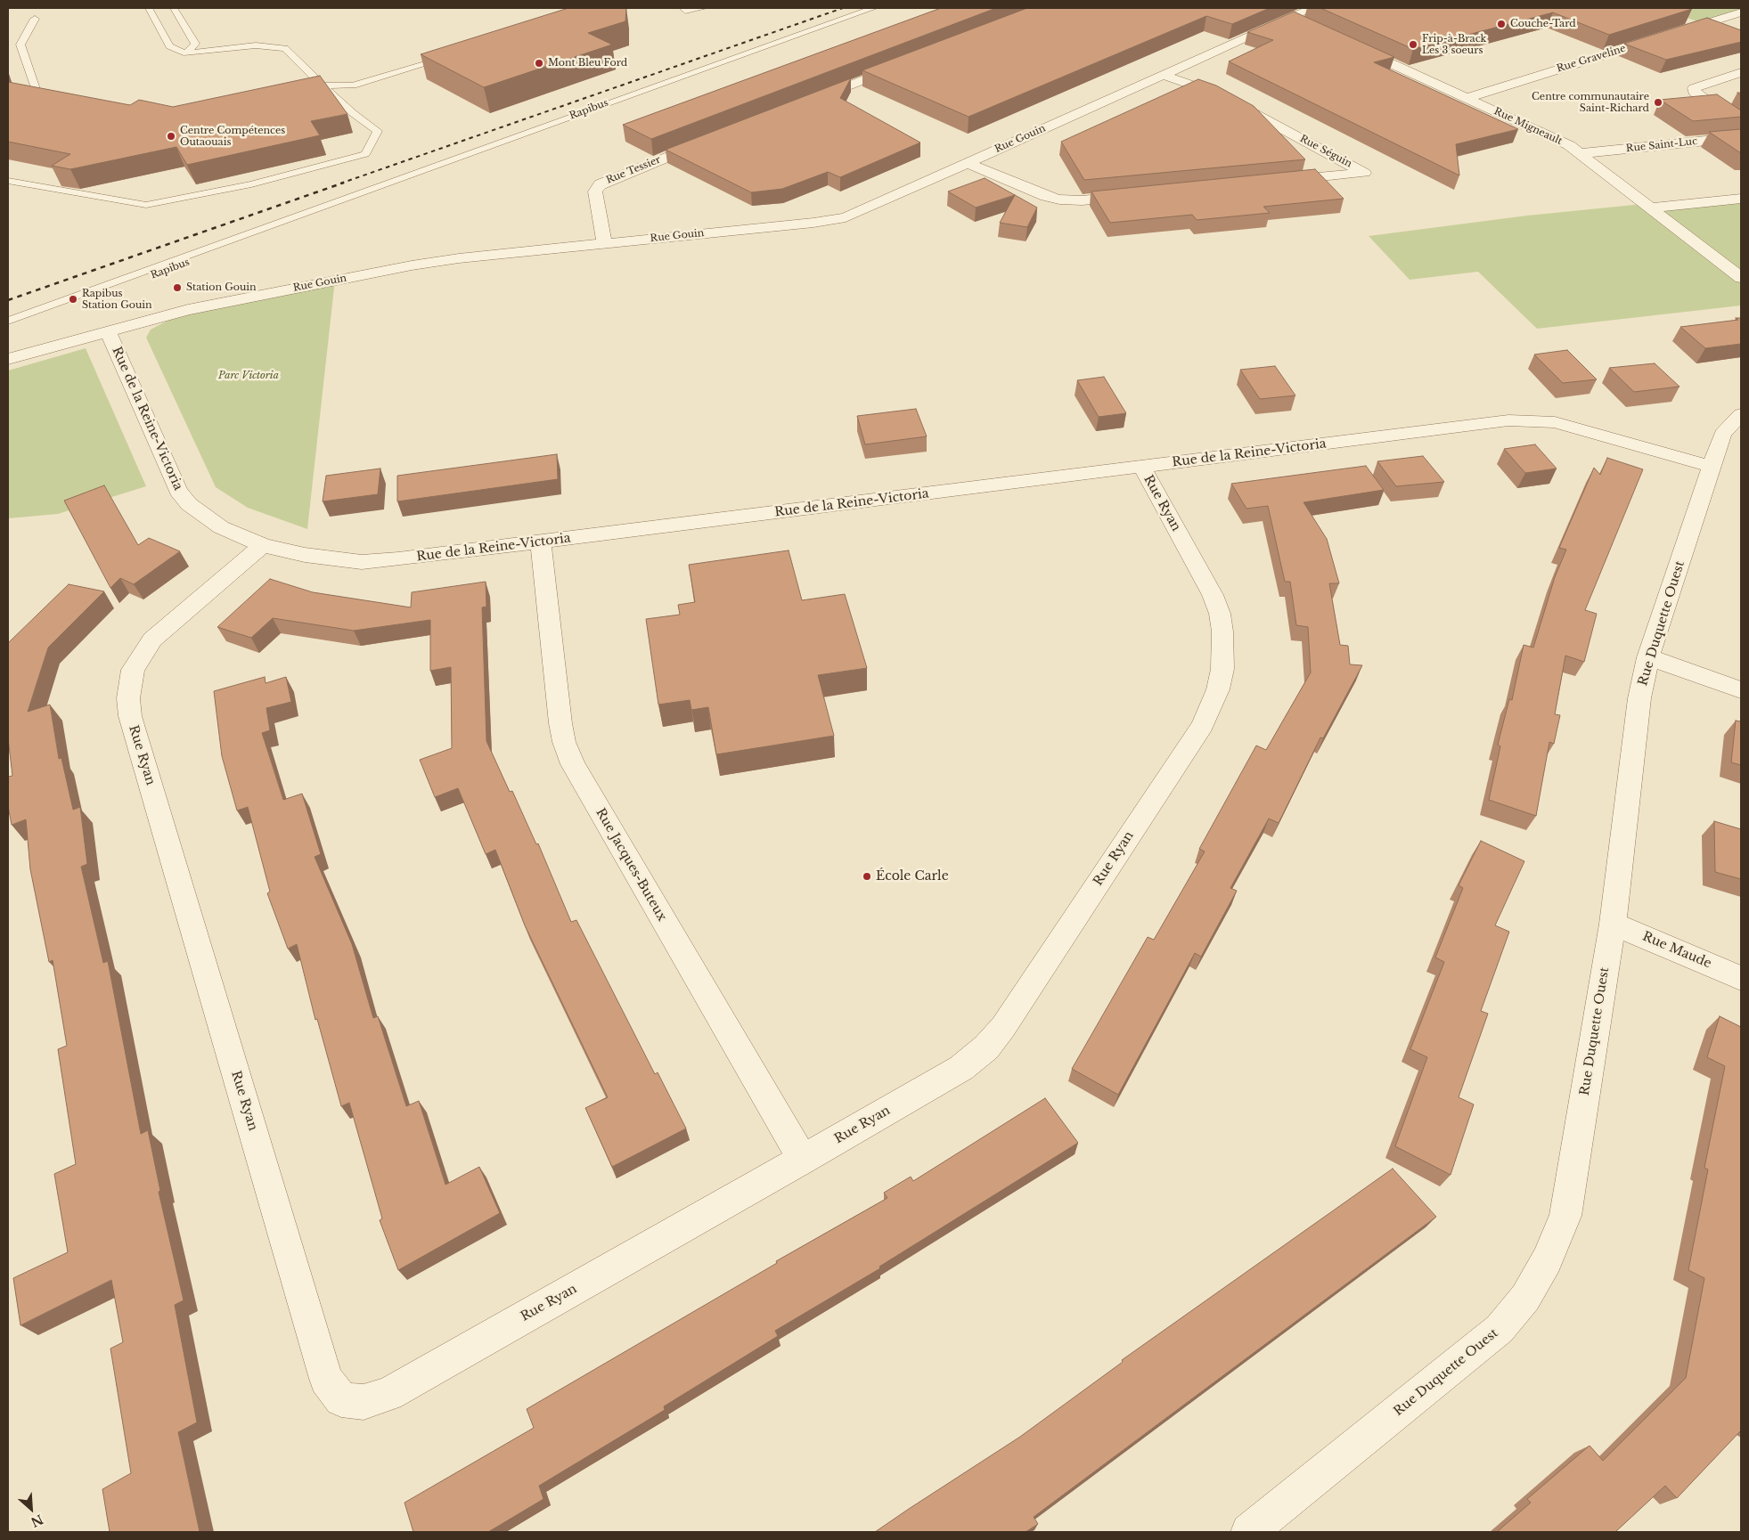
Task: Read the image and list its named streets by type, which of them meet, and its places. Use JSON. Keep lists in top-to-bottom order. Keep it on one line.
{"streets":{"street":["Rue Graveline","Rue Migneault","Rue Gouin","Rue Saint-Luc","Rue Séguin","Rue Tessier","Rue de la Reine-Victoria","Rue Ryan","Rue Duquette Ouest","Rue Jacques-Buteux","Rue Maude"],"lane":["Rapibus"]},"crossings":[["Rue Graveline","Rue Migneault"],["Rue Migneault","Rue Saint-Luc"],["Rue Gouin","Rue Séguin"],["Rue Gouin","Rue Tessier"],["Rue Gouin","Rue de la Reine-Victoria"],["Rue de la Reine-Victoria","Rue Ryan"],["Rue de la Reine-Victoria","Rue Duquette Ouest"],["Rue de la Reine-Victoria","Rue Jacques-Buteux"],["Rue Ryan","Rue Jacques-Buteux"],["Rue Duquette Ouest","Rue Maude"]],"parks":["Parc Victoria"],"places":["Couche-Tard","Frip-à-Brack Les 3 soeurs","Mont Bleu Ford","Centre communautaire Saint-Richard","Centre Compétences Outaouais","Station Gouin","Rapibus Station Gouin","École Carle"],"north":"bottom right"}
